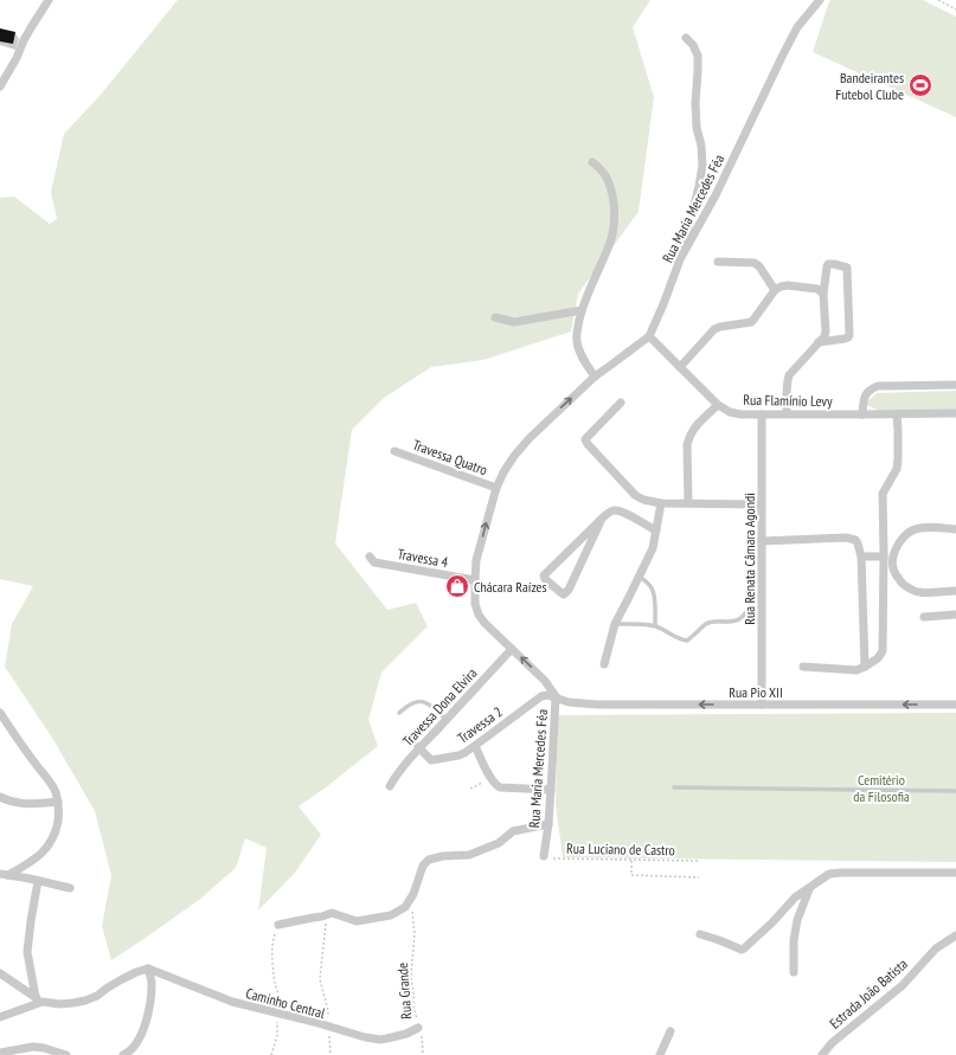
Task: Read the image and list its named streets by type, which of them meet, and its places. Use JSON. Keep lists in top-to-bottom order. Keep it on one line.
{"streets":{"street":["Rua Maria Mercedes Féa","Rua Flamínio Levy","Travessa Quatro","Travessa 4","Rua Renata Câmara Agondi","Rua Pio XII","Travessa Dona Elvira","Travessa 2","Estrada João Batista","Caminho Central"],"path":["Rua Luciano de Castro","Rua Grande"]},"crossings":[["Rua Maria Mercedes Féa","Rua Flamínio Levy"],["Rua Maria Mercedes Féa","Travessa Quatro"],["Rua Maria Mercedes Féa","Travessa 4"],["Rua Maria Mercedes Féa","Rua Pio XII"],["Rua Maria Mercedes Féa","Travessa Dona Elvira"],["Rua Maria Mercedes Féa","Travessa 2"],["Rua Maria Mercedes Féa","Rua Luciano de Castro"],["Rua Flamínio Levy","Rua Renata Câmara Agondi"],["Rua Renata Câmara Agondi","Rua Pio XII"],["Rua Pio XII","Travessa 2"],["Travessa Dona Elvira","Travessa 2"],["Rua Grande","Caminho Central"]],"one_way":["Rua Pio XII"],"parks":["Cemitério da Filosofia"],"places":{"sports":["Bandeirantes Futebol Clube"],"shop":["Chácara Raízes"]}}
